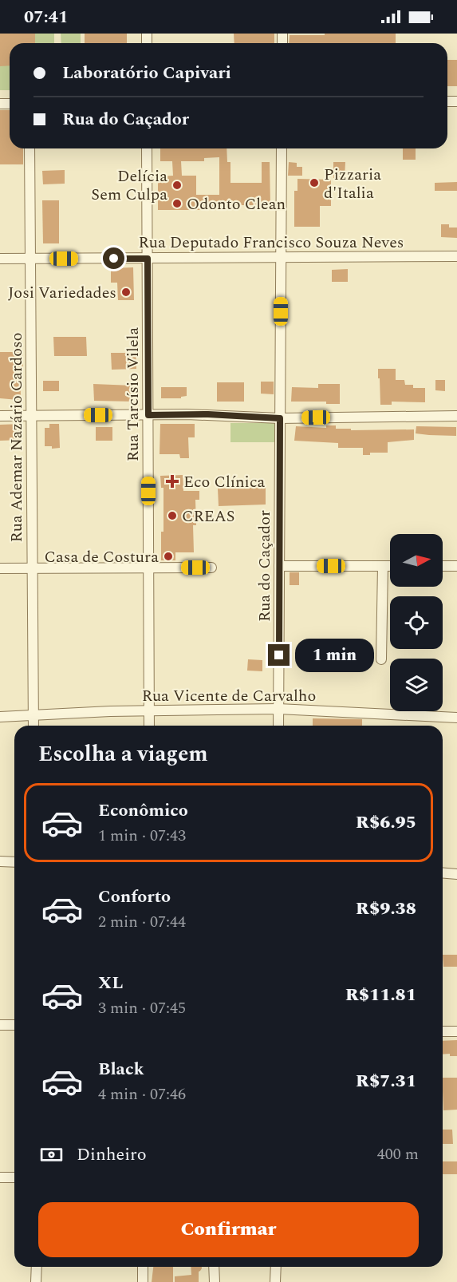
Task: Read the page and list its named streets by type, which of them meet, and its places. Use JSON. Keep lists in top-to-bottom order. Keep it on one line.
{"streets":{"street":["Rua Deputado Francisco Souza Neves","Rua Tarcísio Vilela","Rua Ademar Nazário Cardoso","Rua do Caçador","Rua Vicente de Carvalho"]},"crossings":[["Rua Deputado Francisco Souza Neves","Rua Tarcísio Vilela"],["Rua Deputado Francisco Souza Neves","Rua Ademar Nazário Cardoso"],["Rua Deputado Francisco Souza Neves","Rua do Caçador"],["Rua Tarcísio Vilela","Rua Vicente de Carvalho"],["Rua Ademar Nazário Cardoso","Rua Vicente de Carvalho"],["Rua do Caçador","Rua Vicente de Carvalho"]],"places":{"other":["Pizzaria d'Italia","Delícia Sem Culpa","Odonto Clean","Josi Variedades","CREAS","Casa de Costura"],"health":["Eco Clínica"]},"north":"right","page":{"status":"07:41","banner":["Laboratório Capivari","Rua do Caçador"],"bubble":"1 min","heading":"Escolha a viagem","list":[{"name":"Econômico","note":"1 min · 07:43","value":"R$6.95"},{"name":"Conforto","note":"2 min · 07:44","value":"R$9.38"},{"name":"XL","note":"3 min · 07:45","value":"R$11.81"},{"name":"Black","note":"4 min · 07:46","value":"R$7.31"}],"pay":["Dinheiro","400 m"],"buttons":"Confirmar"}}
